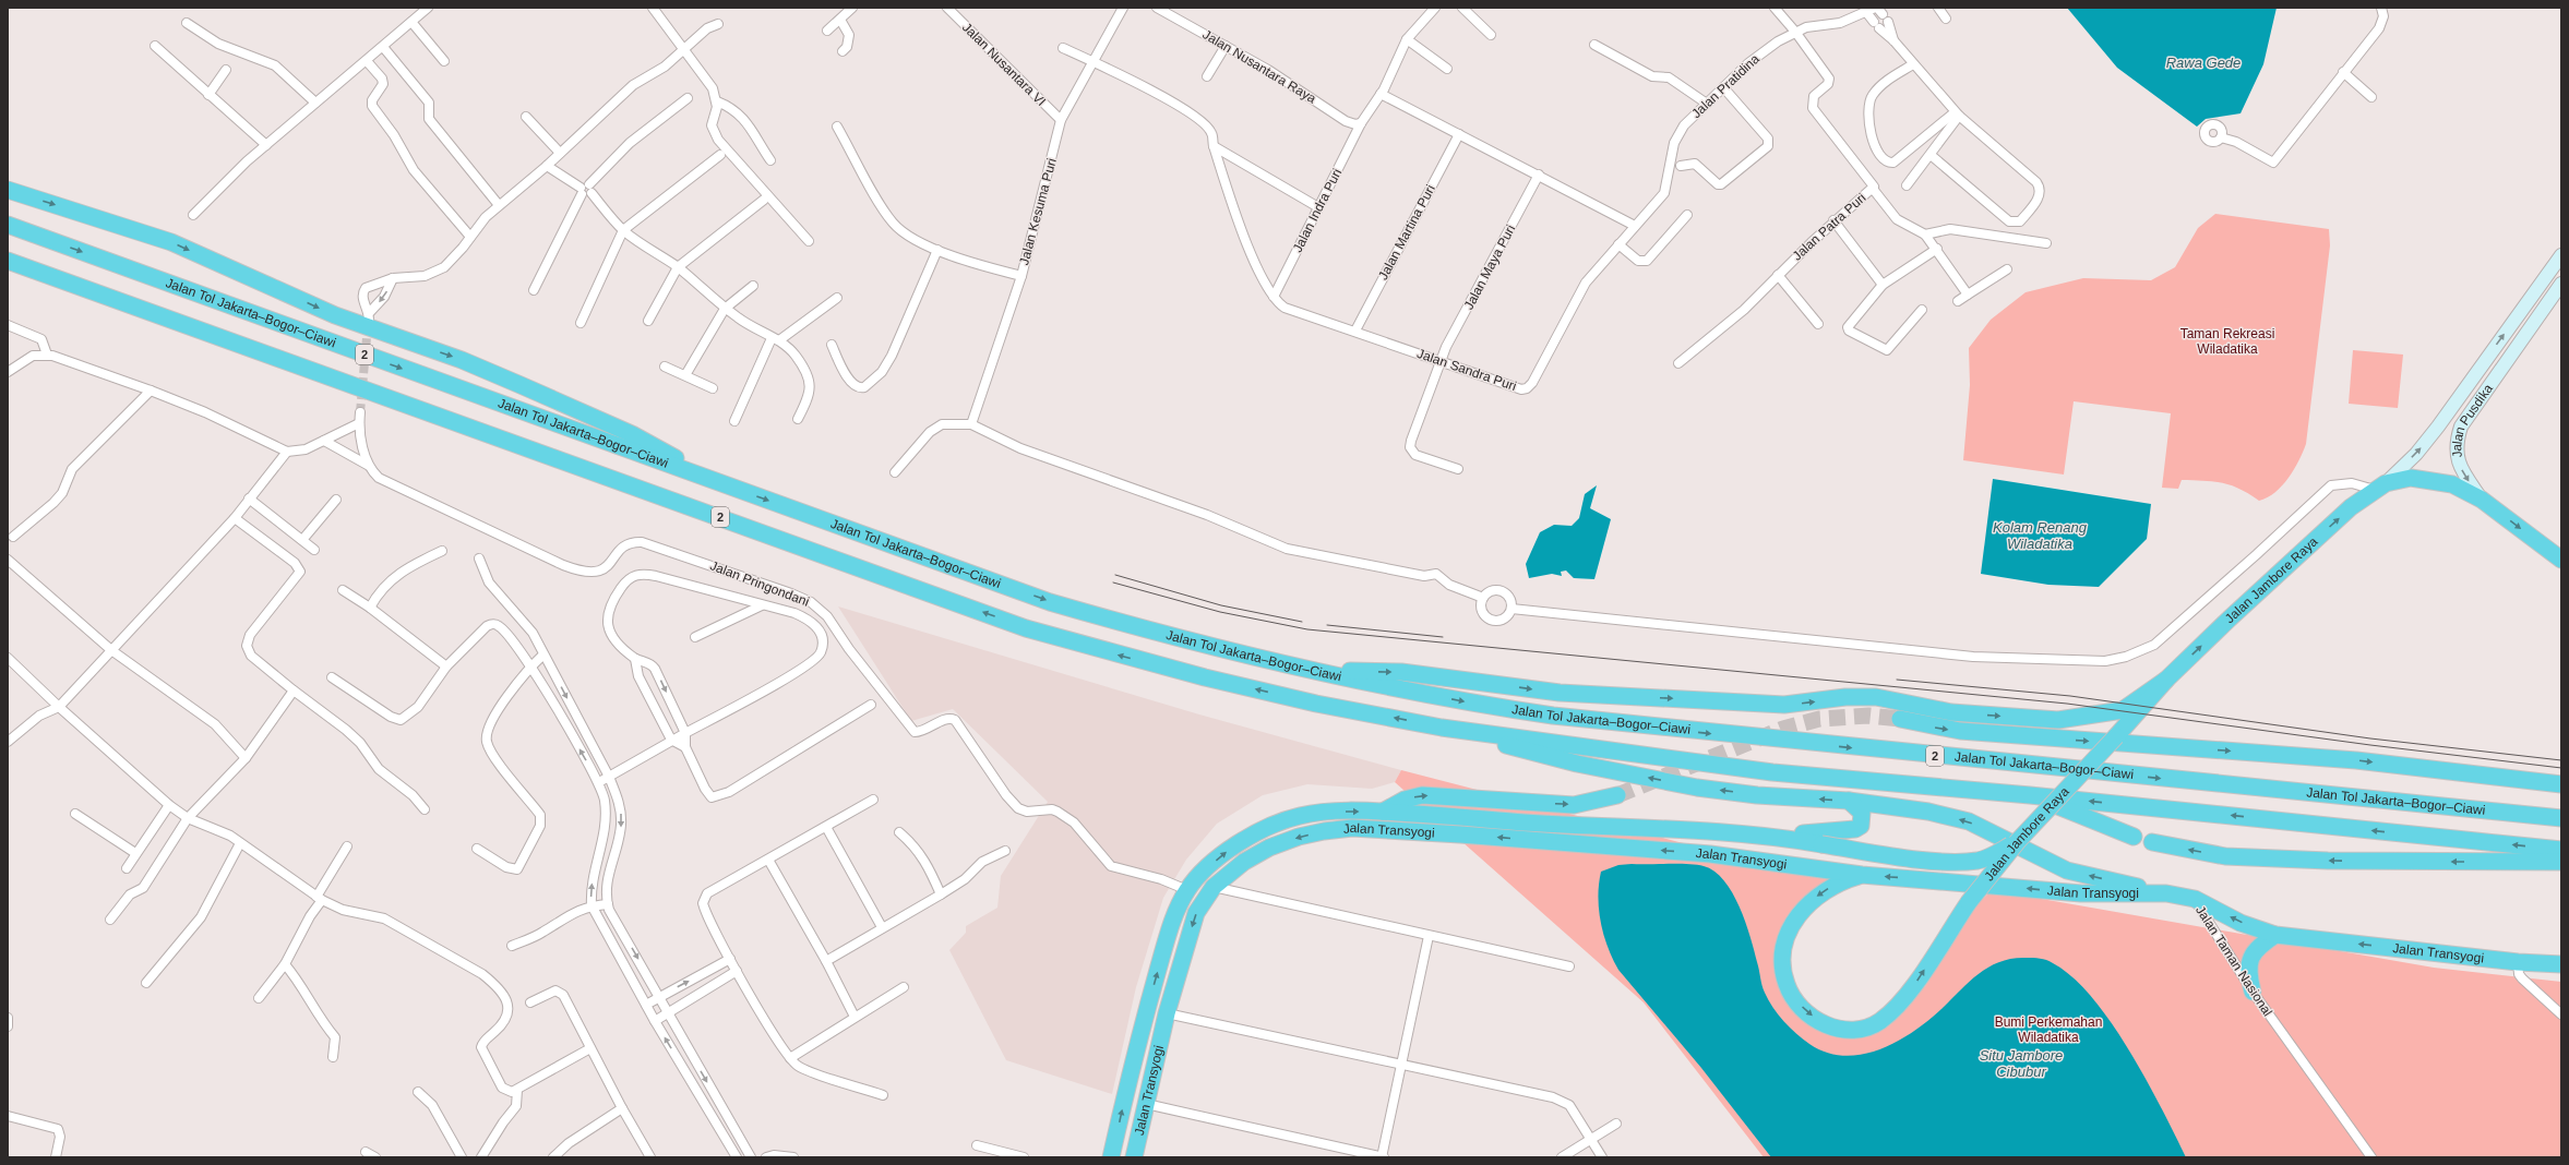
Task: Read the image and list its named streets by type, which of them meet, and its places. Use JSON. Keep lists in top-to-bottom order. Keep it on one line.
{"streets":{"highway":["Jalan Tol Jakarta–Bogor–Ciawi","2","Jalan Pusdika","Jalan Jambore Raya","Jalan Transyogi"],"street":["Jalan Nusantara VI","Jalan Nusantara Raya","Jalan Pratidina","Jalan Indra Puri","Jalan Kesuma Puri","Jalan Patra Puri","Jalan Martina Puri","Jalan Maya Puri","Jalan Sandra Puri","Jalan Pringondani","Jalan Taman Nasional"]},"crossings":[["Jalan Nusantara VI","Jalan Kesuma Puri"],["Jalan Nusantara Raya","Jalan Indra Puri"],["Jalan Pratidina","Jalan Patra Puri"],["Jalan Pratidina","Jalan Sandra Puri"],["Jalan Indra Puri","Jalan Sandra Puri"],["Jalan Kesuma Puri","Jalan Sandra Puri"],["Jalan Martina Puri","Jalan Sandra Puri"],["Jalan Maya Puri","Jalan Sandra Puri"],["Jalan Pusdika","Jalan Jambore Raya"],["Jalan Jambore Raya","Jalan Transyogi"],["Jalan Pringondani","Jalan Transyogi"],["Jalan Transyogi","Jalan Taman Nasional"]],"water":["Rawa Gede","Kolam Renang Wiladatika","Situ Jambore Cibubur"],"parks":["Taman Rekreasi Wiladatika","Bumi Perkemahan Wiladatika"]}
